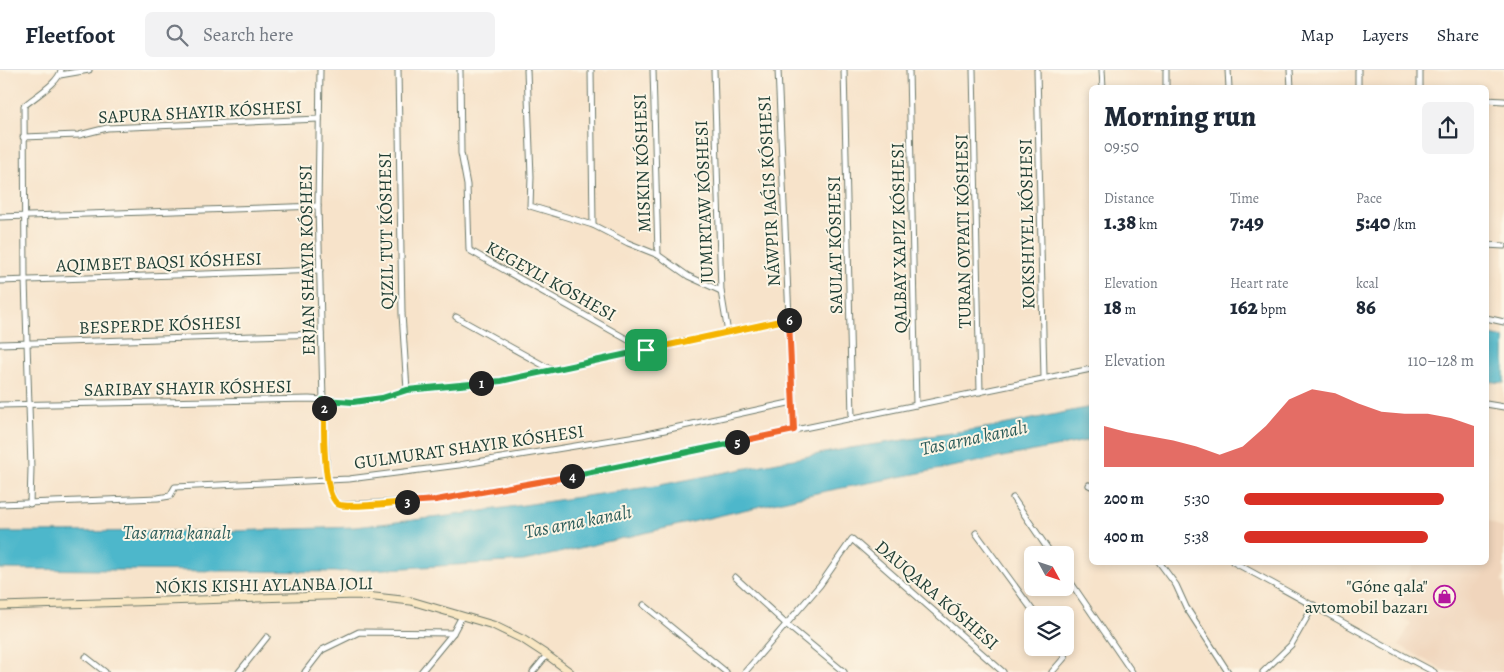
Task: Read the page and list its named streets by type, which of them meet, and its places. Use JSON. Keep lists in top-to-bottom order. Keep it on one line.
{"streets":{"street":["MISKIN KÓSHESI","KOKSHIYEL KÓSHESI","SAULAT KÓSHESI","KEGEYLI KÓSHESI","BESPERDE KÓSHESI","DAUQARA KÓSHESI"]},"water":["Tas arna kanalı"],"places":{"shop":["\"Góne qala\" avtomobil bazarı"]},"north":"bottom right","page":{"header":"Fleetfoot","search":"Search here","nav":["Map","Layers","Share"],"heading":["Morning run","09:50"],"stats":[["Distance","1.38 km"],["Time","7:49"],["Pace","5:40 /km"],["Elevation","18 m"],["Heart rate","162 bpm"],["kcal","86"]],"pins":["6","1","2","5","4","3"],"chart":["Elevation","110–128 m"],"list":[{"name":"200 m","note":"5:30"},{"name":"400 m","note":"5:38"}]}}
